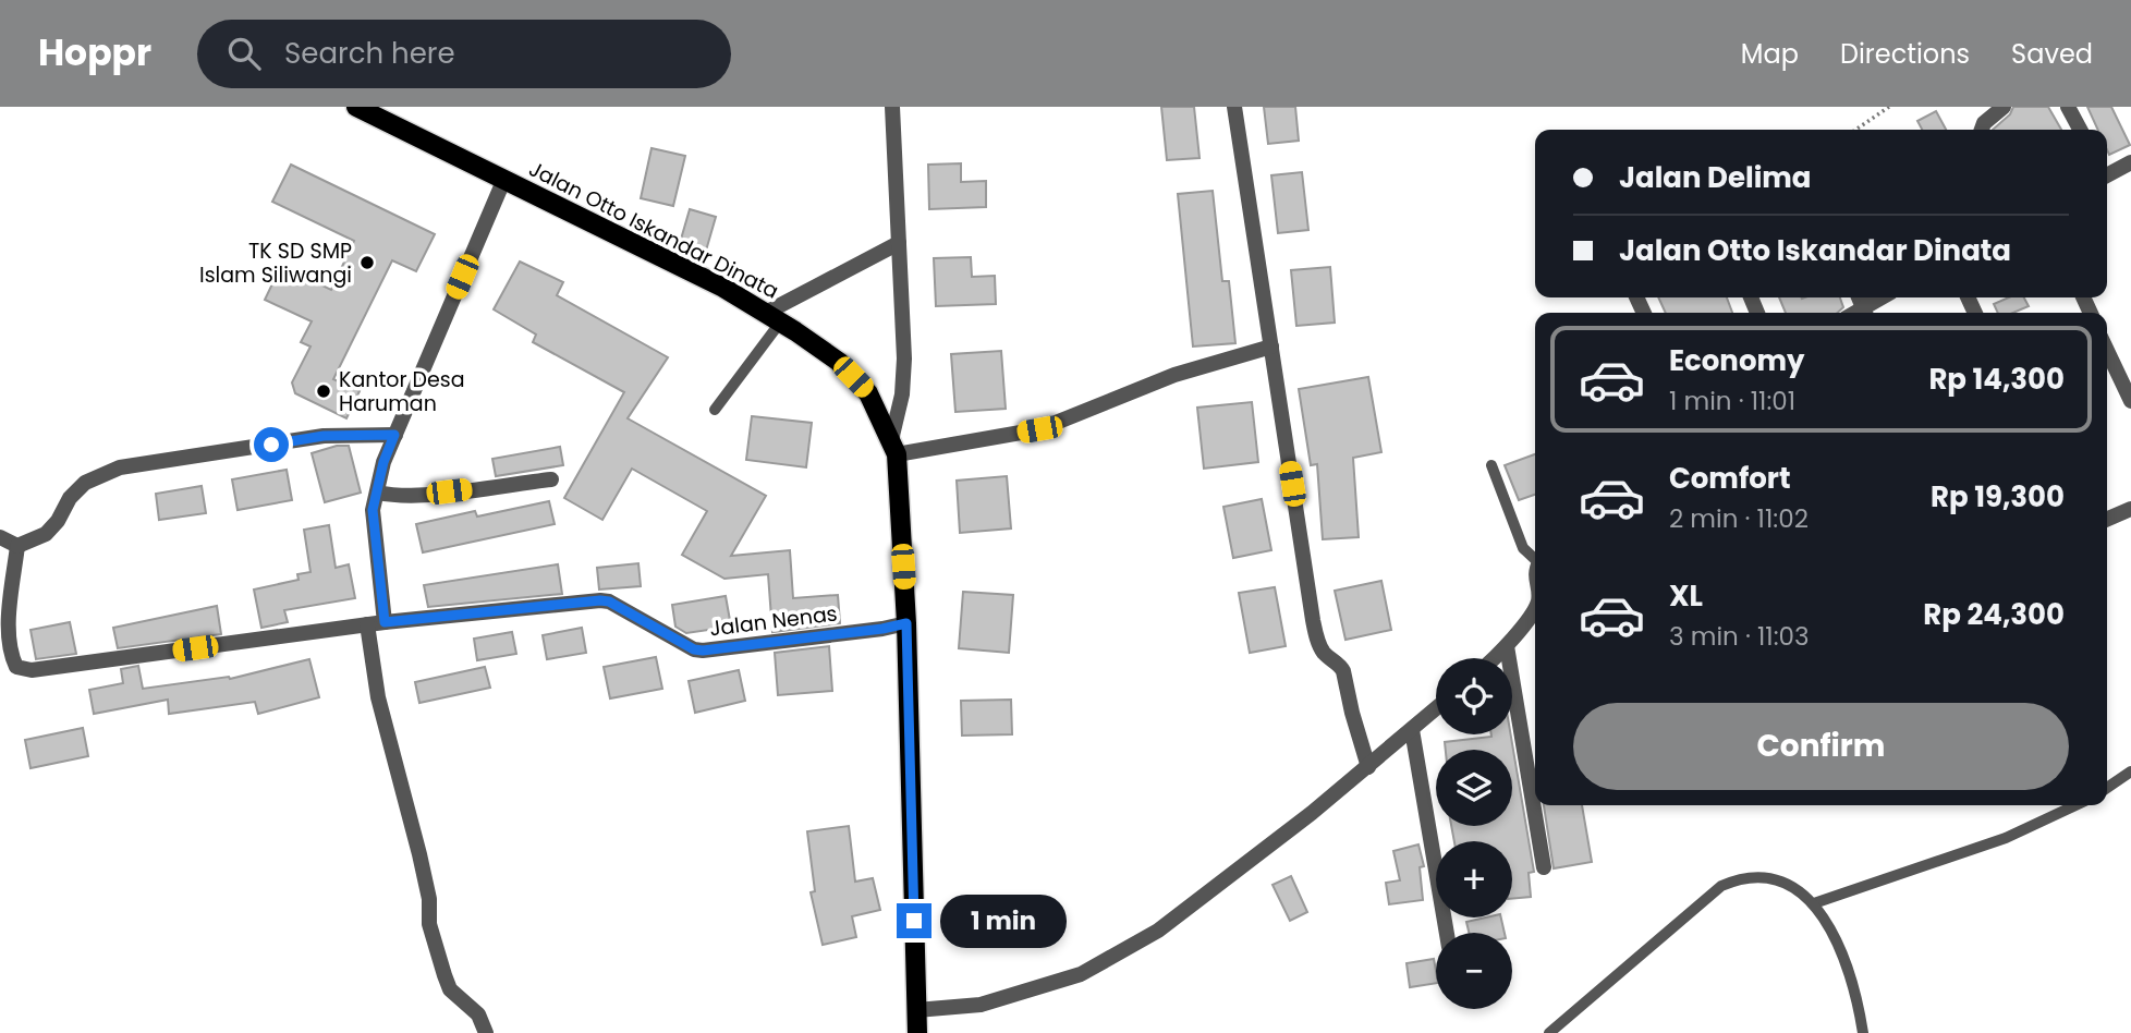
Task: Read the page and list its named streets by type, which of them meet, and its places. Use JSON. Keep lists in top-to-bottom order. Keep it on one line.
{"streets":{"main road":["Jalan Otto Iskandar Dinata"],"street":["Jalan Nenas"]},"crossings":[["Jalan Otto Iskandar Dinata","Jalan Nenas"]],"places":["TK SD SMP Islam Siliwangi","Kantor Desa Haruman"],"page":{"header":"Hoppr","search":"Search here","nav":["Map","Directions","Saved"],"banner":["Jalan Delima","Jalan Otto Iskandar Dinata"],"list":[{"name":"Economy","note":"1 min · 11:01","value":"Rp 14,300"},{"name":"Comfort","note":"2 min · 11:02","value":"Rp 19,300"},{"name":"XL","note":"3 min · 11:03","value":"Rp 24,300"}],"map_buttons":["+","−"],"buttons":"Confirm","bubble":"1 min"}}
